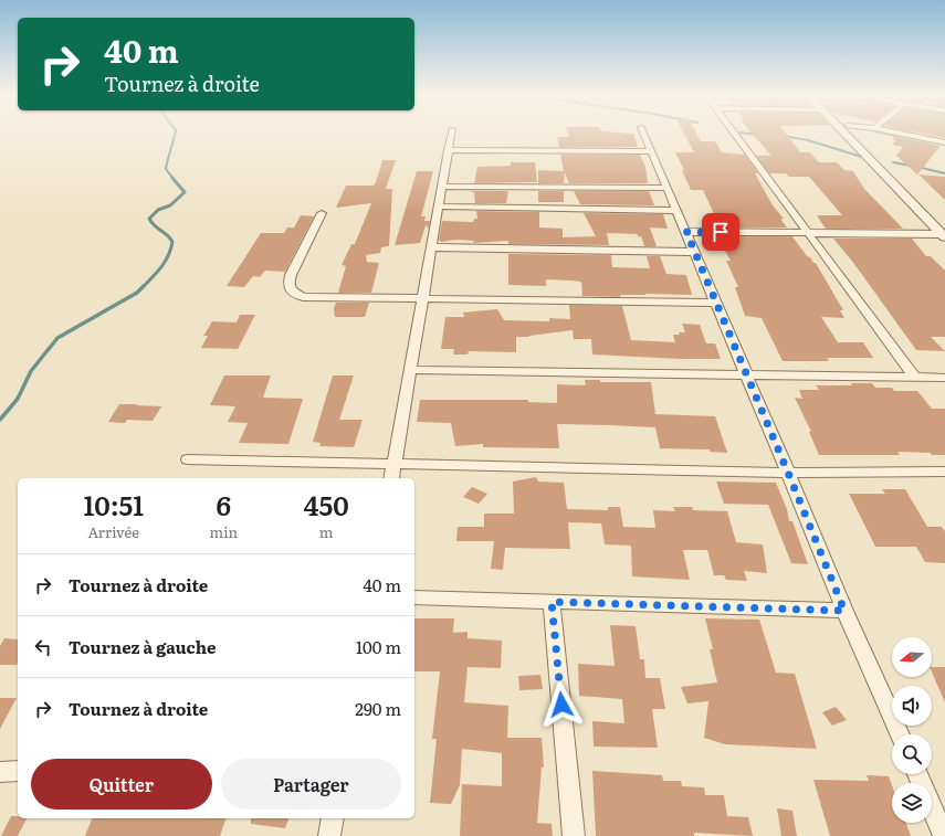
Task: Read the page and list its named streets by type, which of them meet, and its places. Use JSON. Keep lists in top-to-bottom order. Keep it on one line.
{"north":"left","page":{"turn":["40 m","Tournez à droite"],"eta":["10:51","Arrivée","6","min","450","m"],"list":[{"name":"Tournez à droite","value":"40 m"},{"name":"Tournez à gauche","value":"100 m"},{"name":"Tournez à droite","value":"290 m"}],"buttons":["Quitter","Partager"]}}
